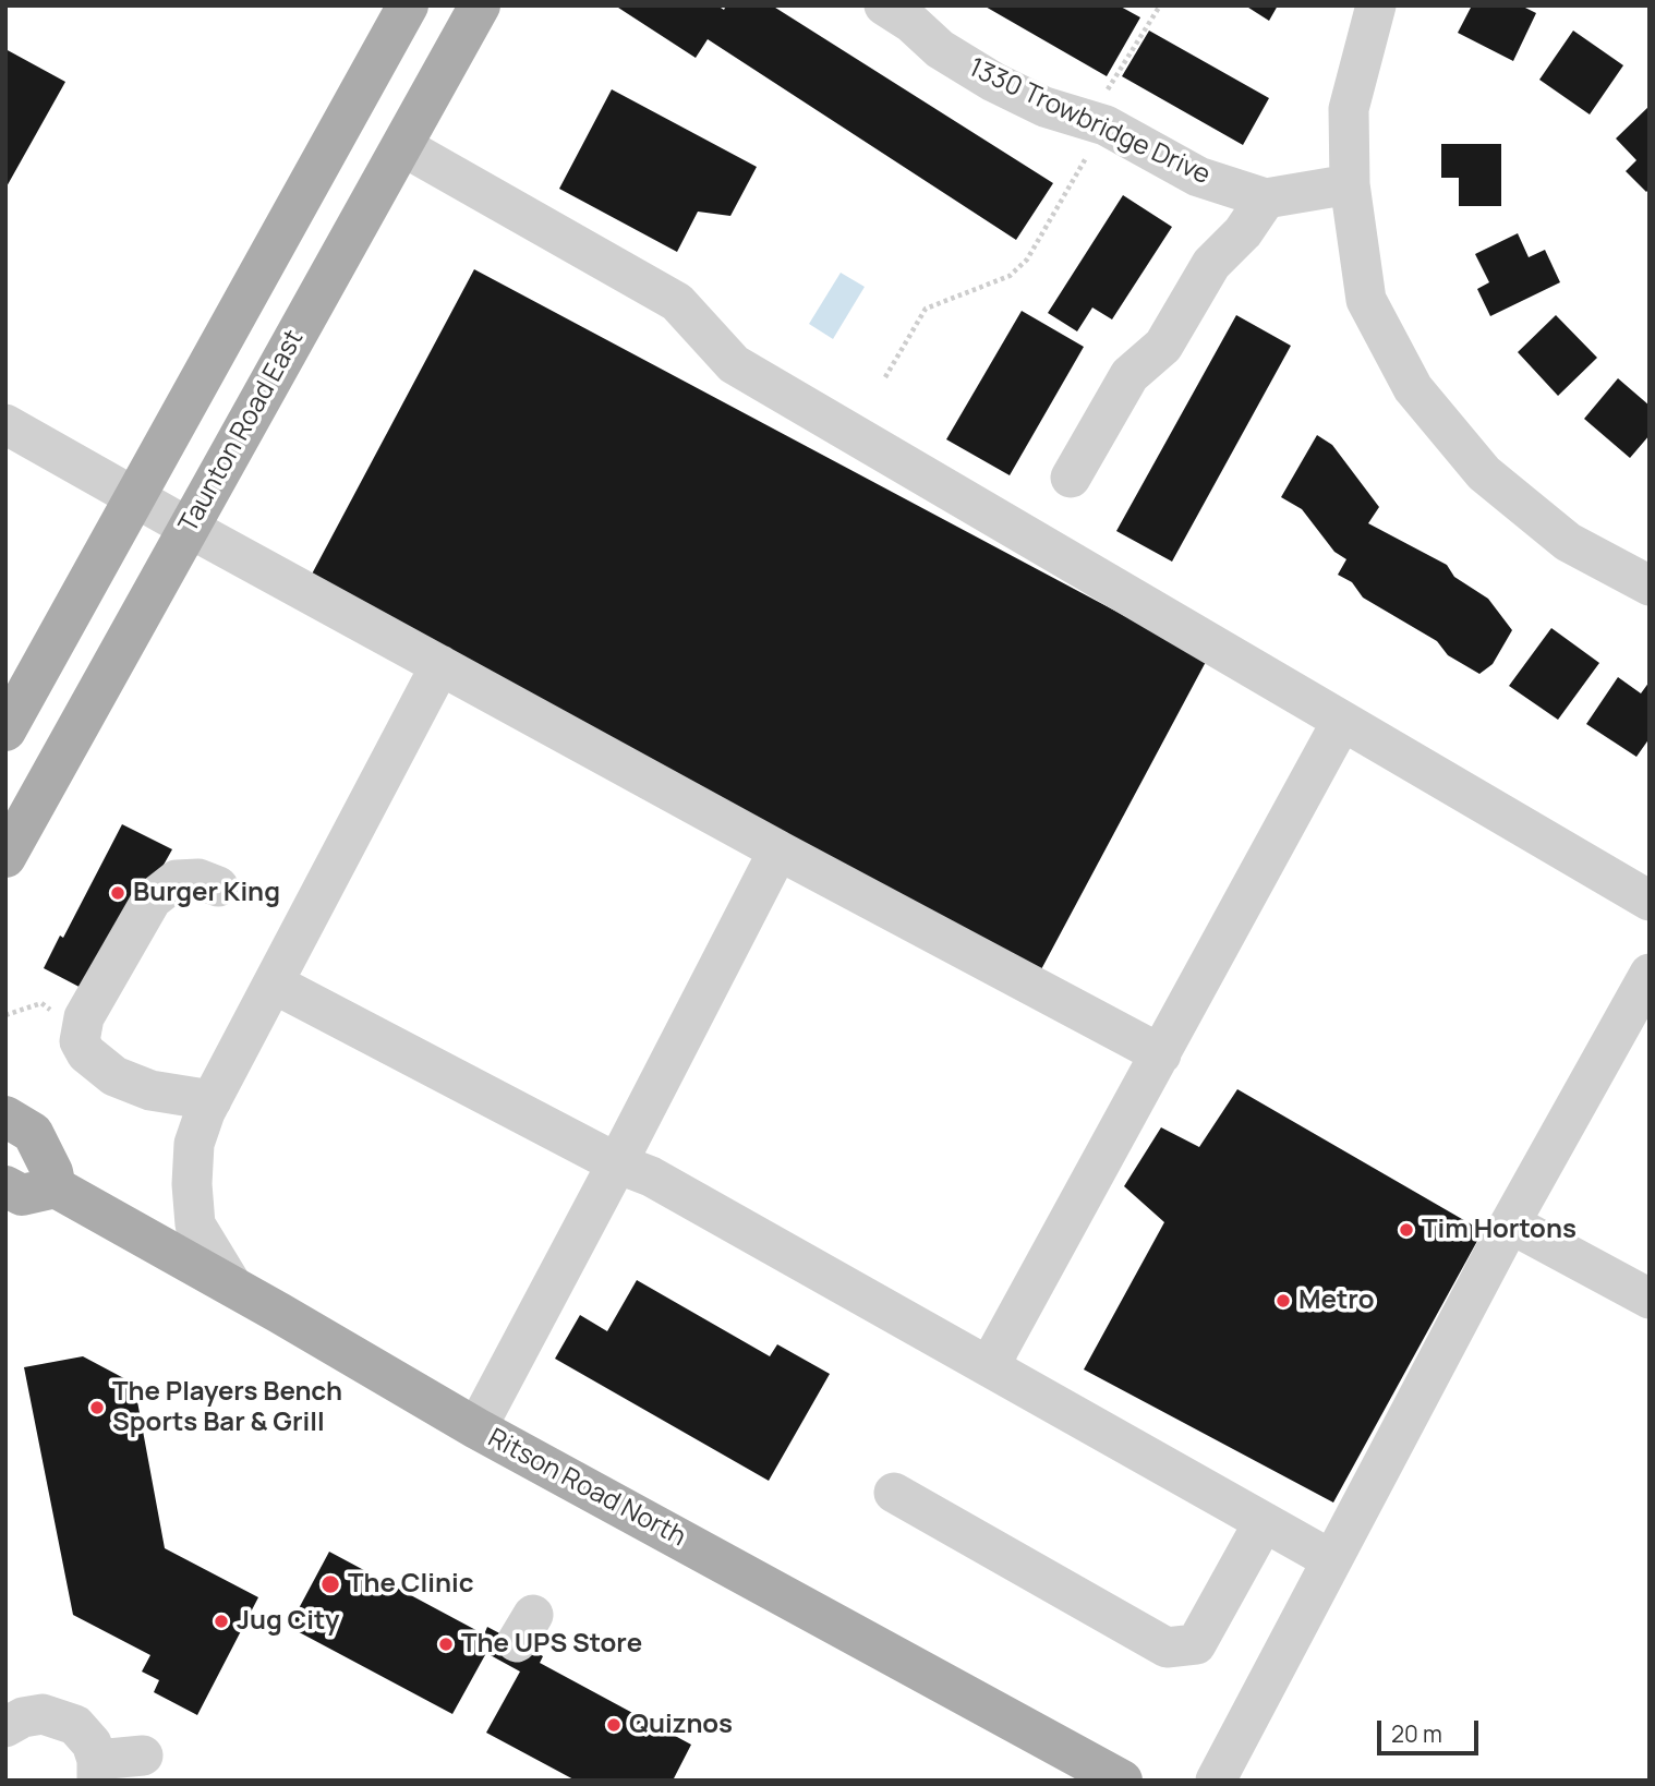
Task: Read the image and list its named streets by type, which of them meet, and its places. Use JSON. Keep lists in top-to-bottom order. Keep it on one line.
{"streets":{"main road":["Taunton Road East","Ritson Road North"],"street":["1330 Trowbridge Drive"]},"places":["Burger King","Tim Hortons","Metro","The Players Bench Sports Bar & Grill","The Clinic","Jug City","The UPS Store","Quiznos"],"scale_bar":"20 m"}
